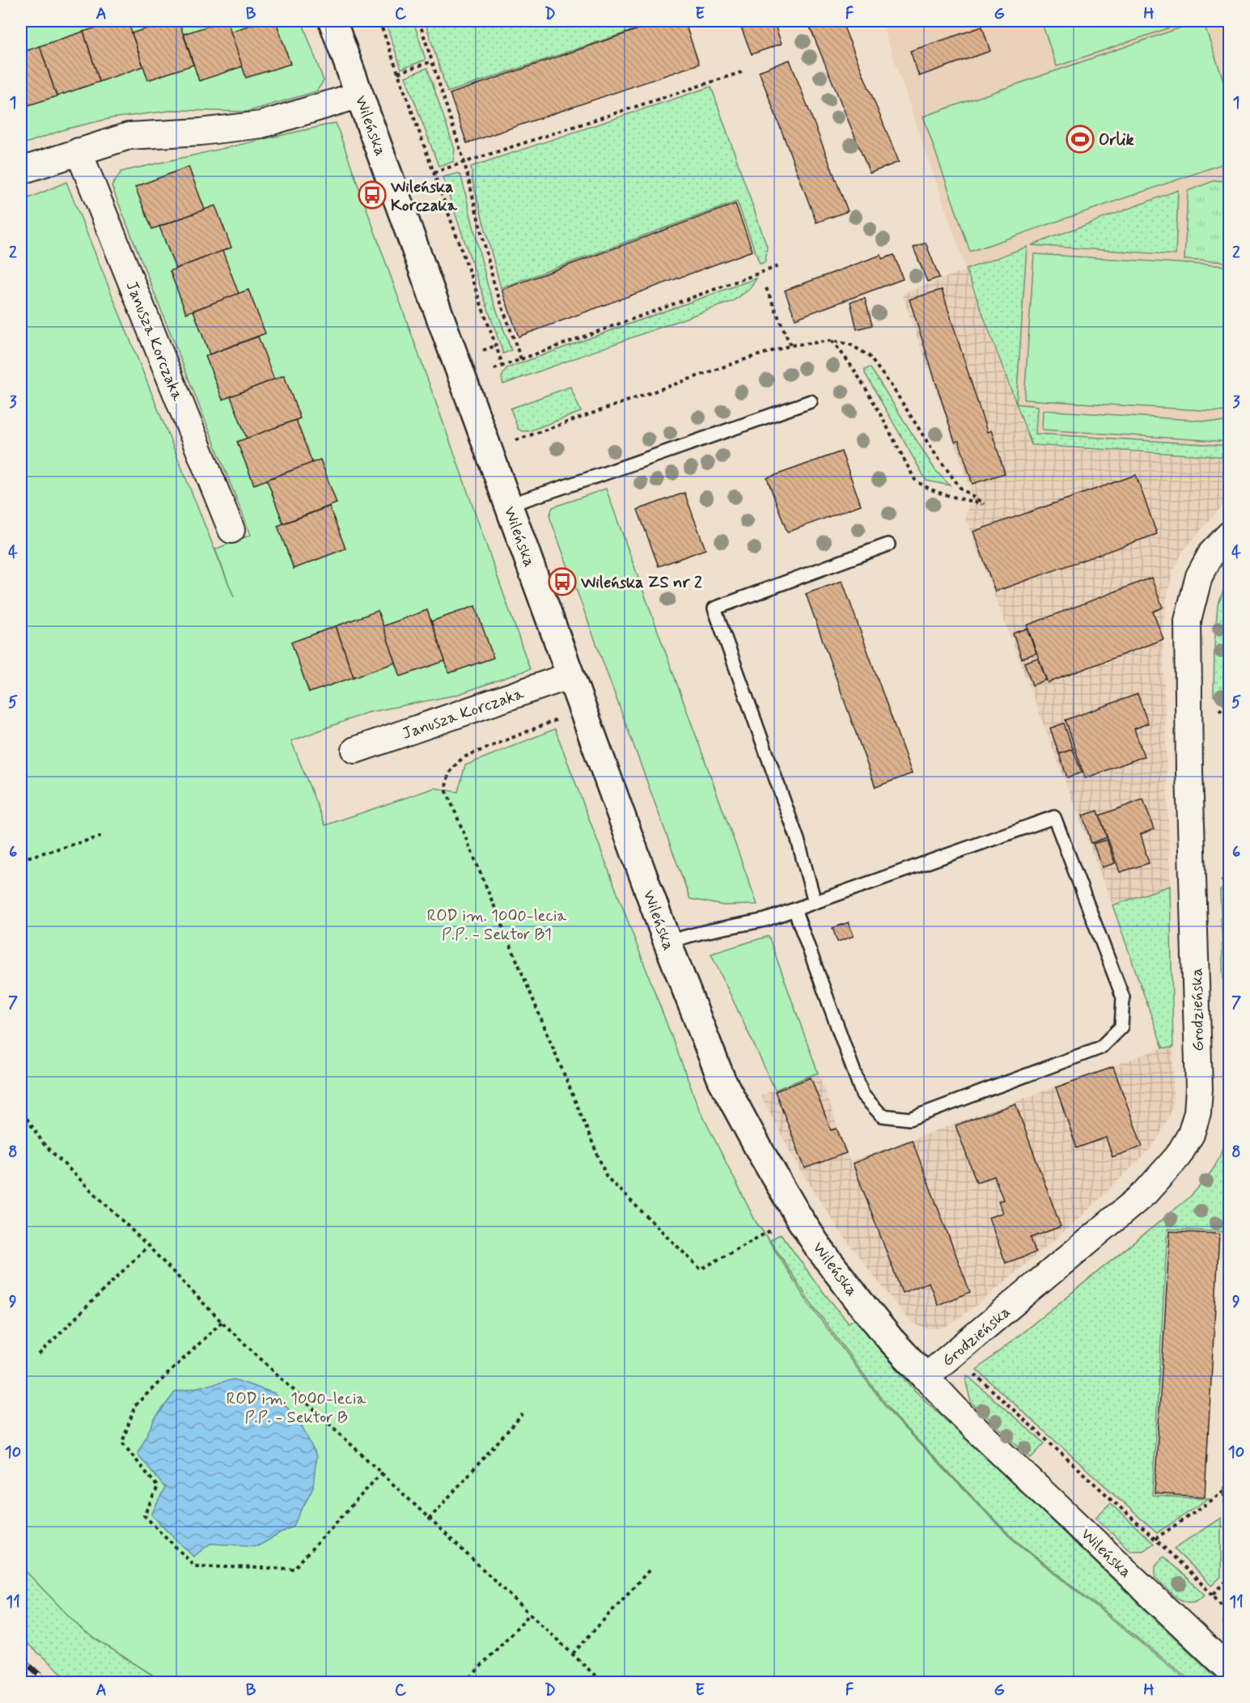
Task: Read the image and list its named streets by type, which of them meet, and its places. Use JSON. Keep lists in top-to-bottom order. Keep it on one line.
{"streets":{"street":["Wileńska","Janusza Korczaka","Grodzieńska"]},"crossings":[["Wileńska","Janusza Korczaka"],["Wileńska","Grodzieńska"]],"parks":["ROD im. 1000-lecia P.P. - Sektor B1","ROD im. 1000-lecia P.P. - Sektor B"],"places":{"sports":["Orlik"],"bus stop":["Wileńska Korczaka","Wileńska ZS nr 2"]},"grid":{"columns":["A","B","C","D","E","F","G","H"],"rows":["1","2","3","4","5","6","7","8","9","10","11"]}}
